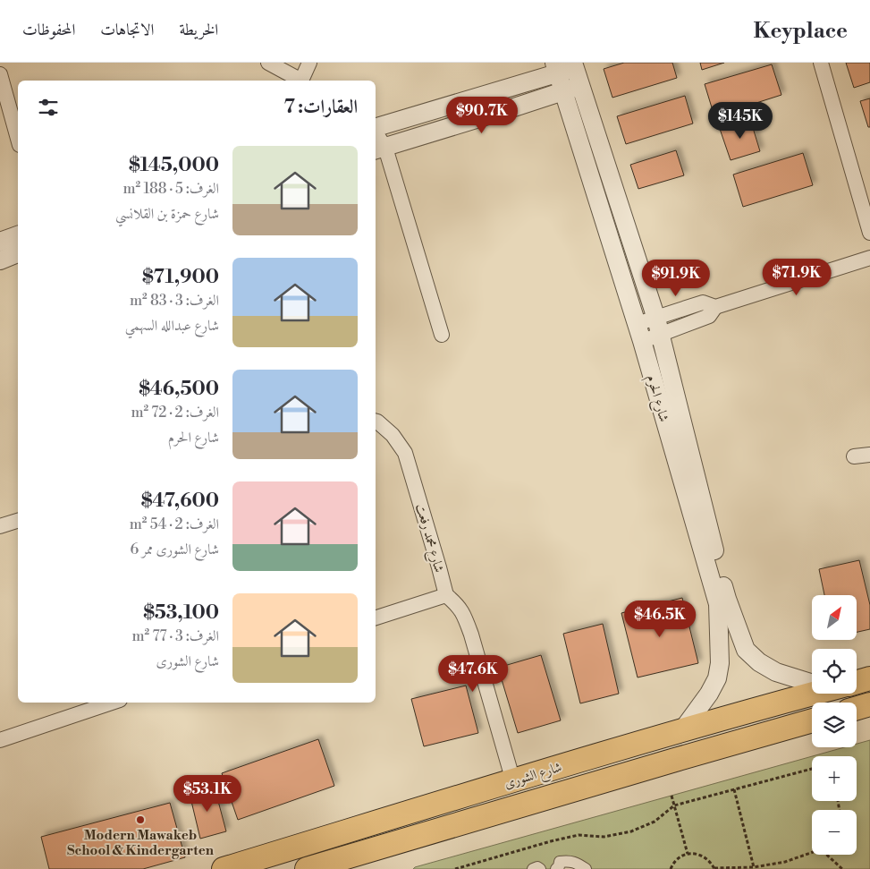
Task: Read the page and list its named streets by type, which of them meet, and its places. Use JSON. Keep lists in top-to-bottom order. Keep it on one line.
{"streets":{"main road":["شارع الشورى"],"street":["شارع الحرم","شارع محمد رفعت"]},"crossings":[["شارع الحرم","شارع الشورى"]],"places":["Modern Mawakeb School & Kindergarten"],"north":"top right","page":{"header":"Keyplace","nav":["الخريطة","الاتجاهات","المحفوظات"],"heading":"العقارات: 7","price":["$90.7K","$145K","$71.9K","$91.9K","$46.5K","$47.6K","$53.1K"],"list":[{"name":"$145,000","note":"الغرف: 5 · 188 m² · شارع حمزة بن القلانسي"},{"name":"$71,900","note":"الغرف: 3 · 83 m² · شارع عبدالله السهمي"},{"name":"$46,500","note":"الغرف: 2 · 72 m² · شارع الحرم"},{"name":"$47,600","note":"الغرف: 2 · 54 m² · شارع الشورى ممر 6"},{"name":"$53,100","note":"الغرف: 3 · 77 m² · شارع الشورى"}],"map_buttons":["+","−"]}}
